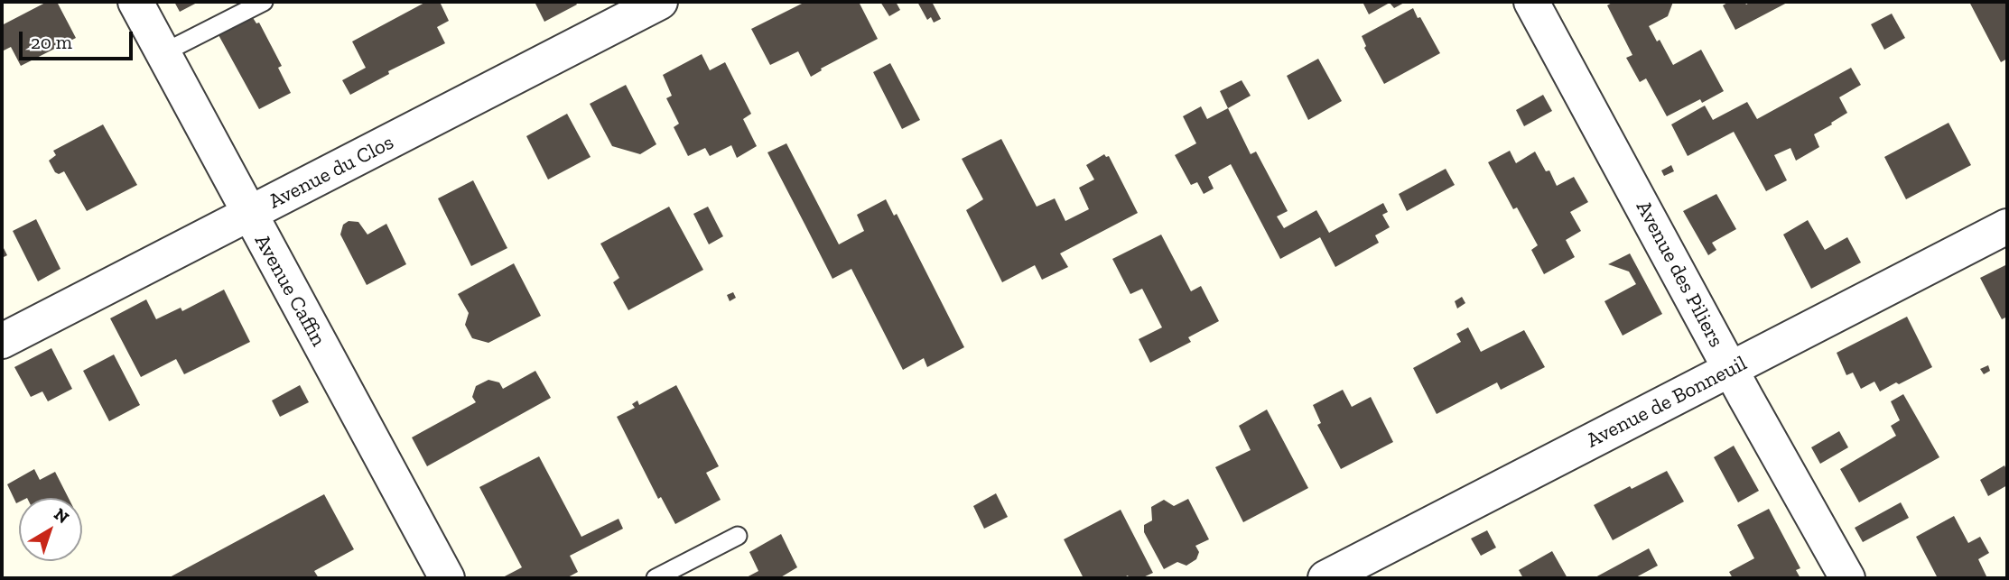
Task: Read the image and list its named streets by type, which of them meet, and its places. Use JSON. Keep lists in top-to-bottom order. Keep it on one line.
{"streets":{"street":["Avenue du Clos","Avenue des Piliers","Avenue Caffin","Avenue de Bonneuil"]},"crossings":[["Avenue du Clos","Avenue Caffin"],["Avenue des Piliers","Avenue de Bonneuil"]],"scale_bar":"20 m","north":"top right"}
